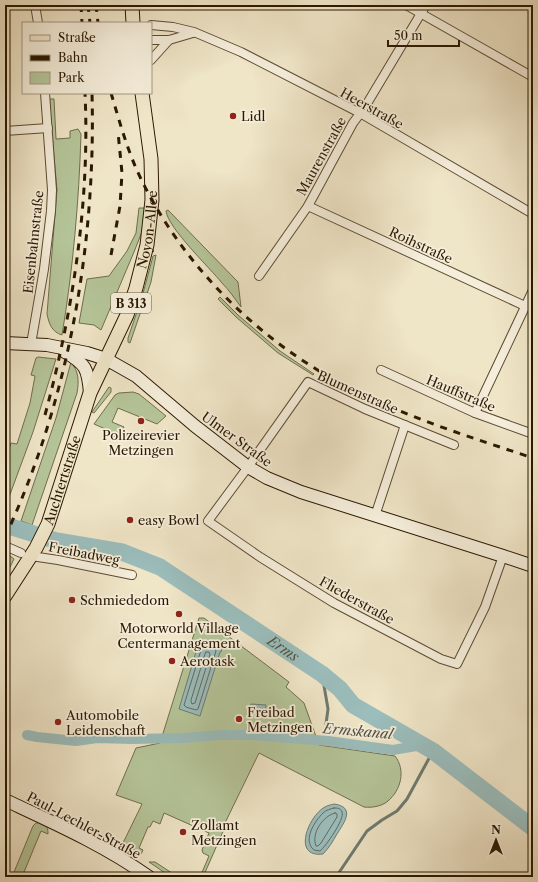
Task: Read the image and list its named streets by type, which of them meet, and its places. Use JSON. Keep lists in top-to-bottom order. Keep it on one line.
{"streets":{"main road":["Noyon-Allee","B 313","Auchtertstraße"],"street":["Heerstraße","Maurenstraße","Eisenbahnstraße","Roihstraße","Blumenstraße","Hauffstraße","Ulmer Straße","Freibadweg","Fliederstraße","Paul-Lechler-Straße"]},"crossings":[["Heerstraße","Maurenstraße"],["Maurenstraße","Roihstraße"],["Noyon-Allee","Ulmer Straße"],["Noyon-Allee","Auchtertstraße"],["Eisenbahnstraße","Ulmer Straße"],["Blumenstraße","Ulmer Straße"],["Blumenstraße","Fliederstraße"],["Ulmer Straße","Auchtertstraße"],["Ulmer Straße","Fliederstraße"],["Auchtertstraße","Freibadweg"]],"water":["Erms","Ermskanal"],"places":["Lidl","Polizeirevier Metzingen","easy Bowl","Schmiededom","Motorworld Village Centermanagement","Aerotask","Freibad Metzingen","Automobile Leidenschaft","Zollamt Metzingen"],"legend":["Straße","Bahn","Park"],"scale_bar":"50 m","north":"top"}
